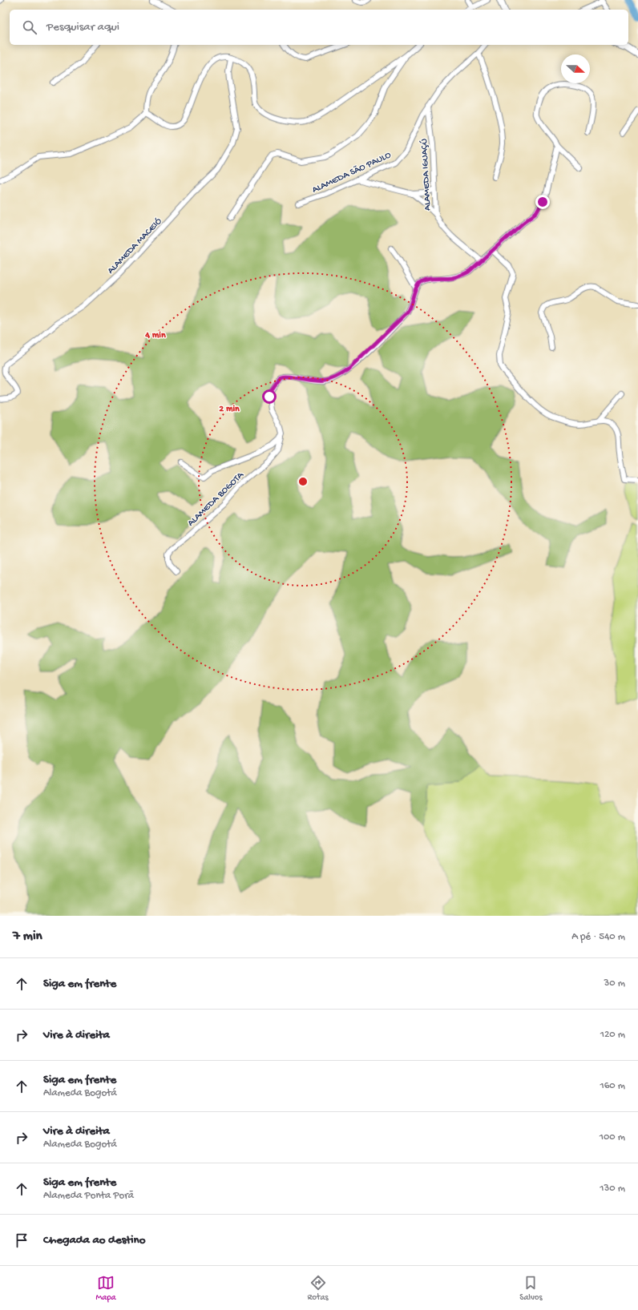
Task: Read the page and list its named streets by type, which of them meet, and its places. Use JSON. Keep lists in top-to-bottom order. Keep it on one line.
{"streets":{"street":["ALAMEDA SÃO PAULO","ALAMEDA IGUAÇÚ","ALAMEDA MACEIÓ","ALAMEDA BOGOTA"]},"crossings":[["ALAMEDA SÃO PAULO","ALAMEDA IGUAÇÚ"]],"north":"right","page":{"search":"Pesquisar aqui","heading":["7 min","A pé · 540 m"],"list":[["Siga em frente","30 m"],["Vire à direita","120 m"],["Siga em frente","Alameda Bogotá","160 m"],["Vire à direita","Alameda Bogotá","100 m"],["Siga em frente","Alameda Ponta Porã","130 m"],"Chegada ao destino"],"nav":["Mapa","Rotas","Salvos"]},"rings":["4 min","2 min"]}
